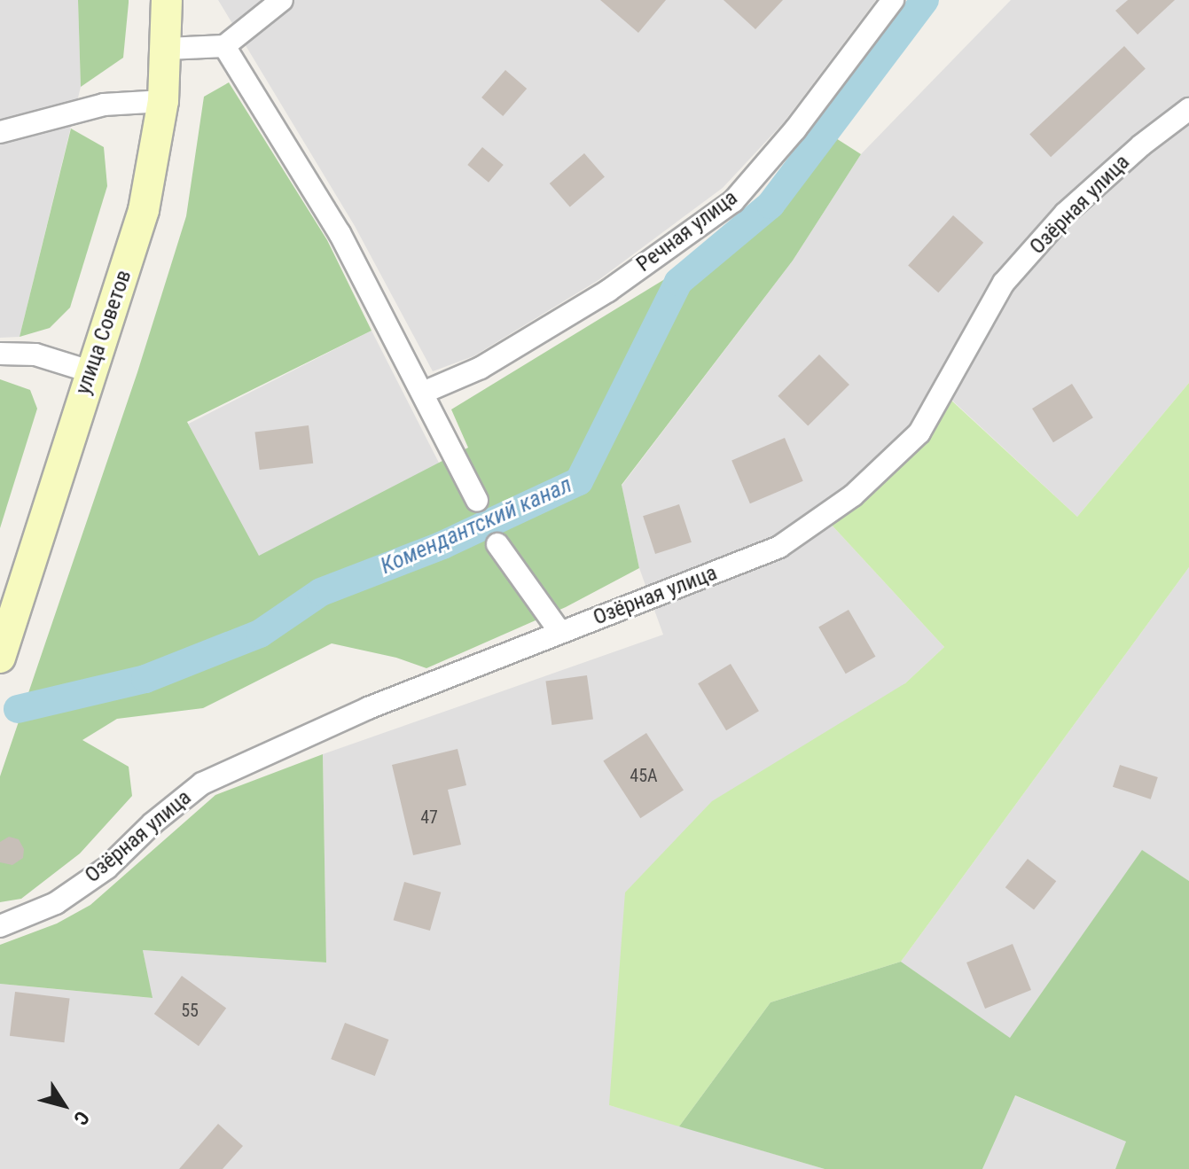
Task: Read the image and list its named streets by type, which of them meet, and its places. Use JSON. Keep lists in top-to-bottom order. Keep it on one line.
{"streets":{"main road":["улица Советов"],"street":["Озёрная улица","Речная улица"]},"water":["Комендантский канал"],"house_numbers":["45А","47","55"],"north":"bottom right"}
